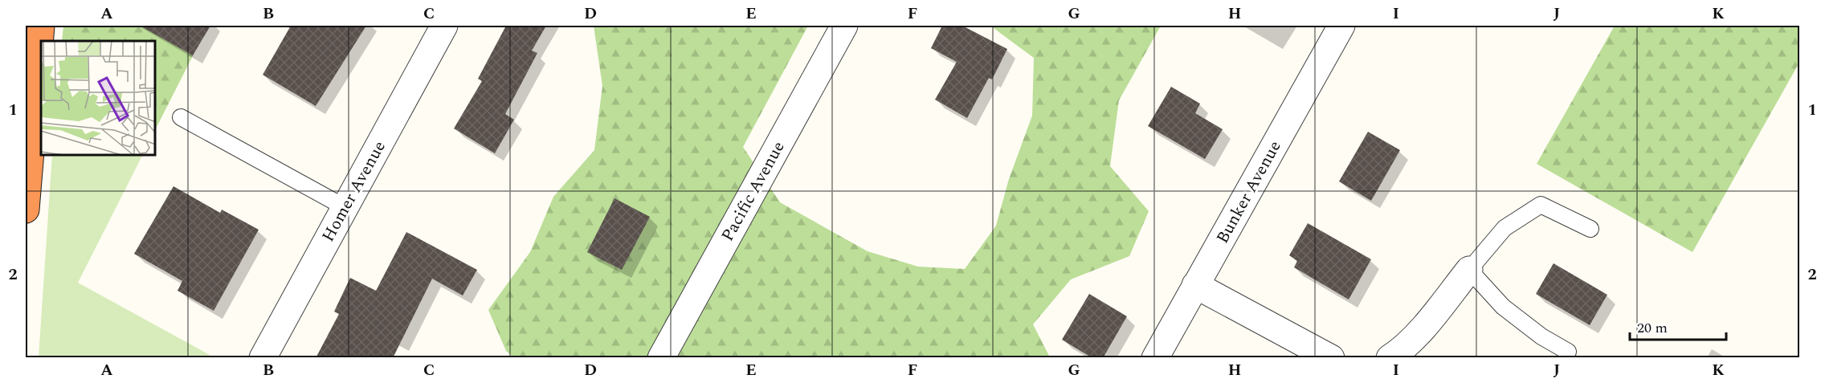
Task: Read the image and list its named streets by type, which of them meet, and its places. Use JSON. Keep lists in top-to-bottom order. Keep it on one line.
{"streets":{"street":["Homer Avenue","Pacific Avenue","Bunker Avenue"]},"scale_bar":"20 m","grid":{"columns":["A","B","C","D","E","F","G","H","I","J","K"],"rows":["1","2"]}}
